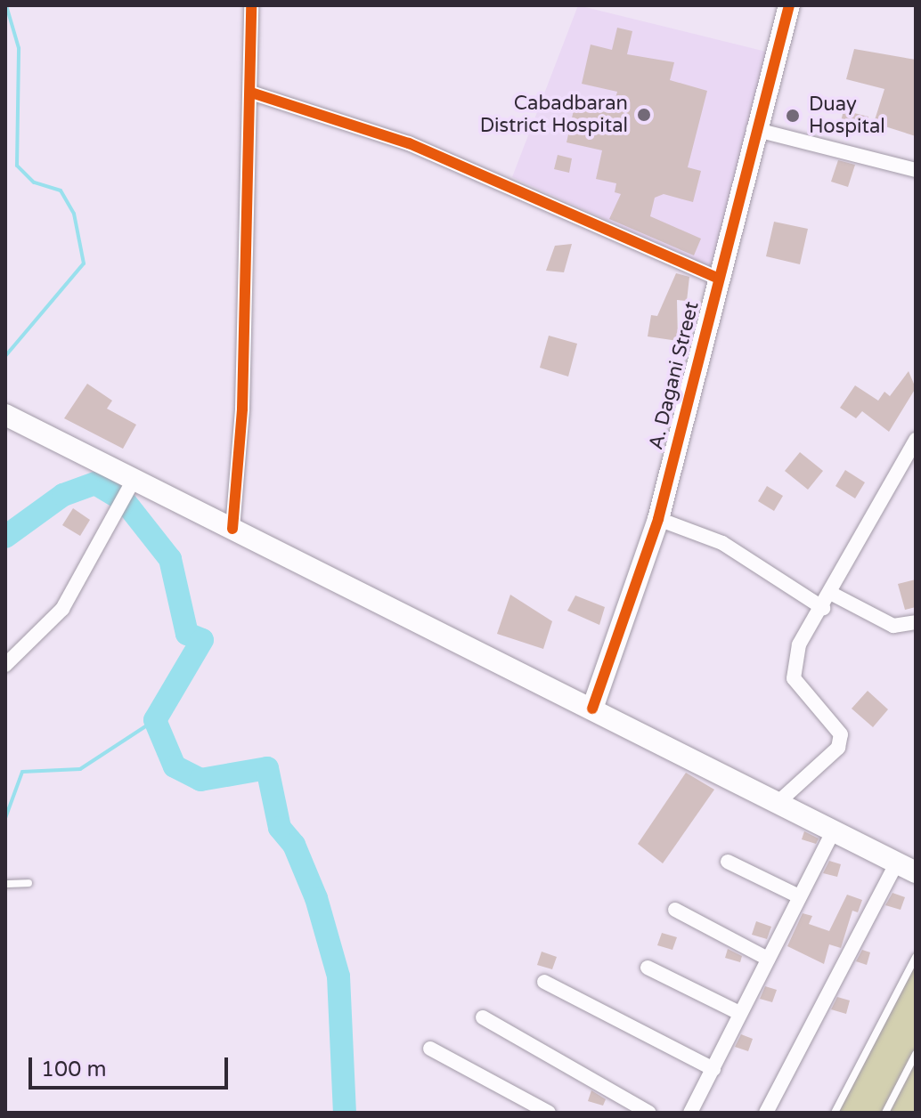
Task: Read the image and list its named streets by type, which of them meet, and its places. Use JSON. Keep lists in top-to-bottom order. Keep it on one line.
{"streets":{"main road":["A. Dagani Street"]},"places":["Cabadbaran District Hospital","Duay Hospital"],"scale_bar":"100 m"}
